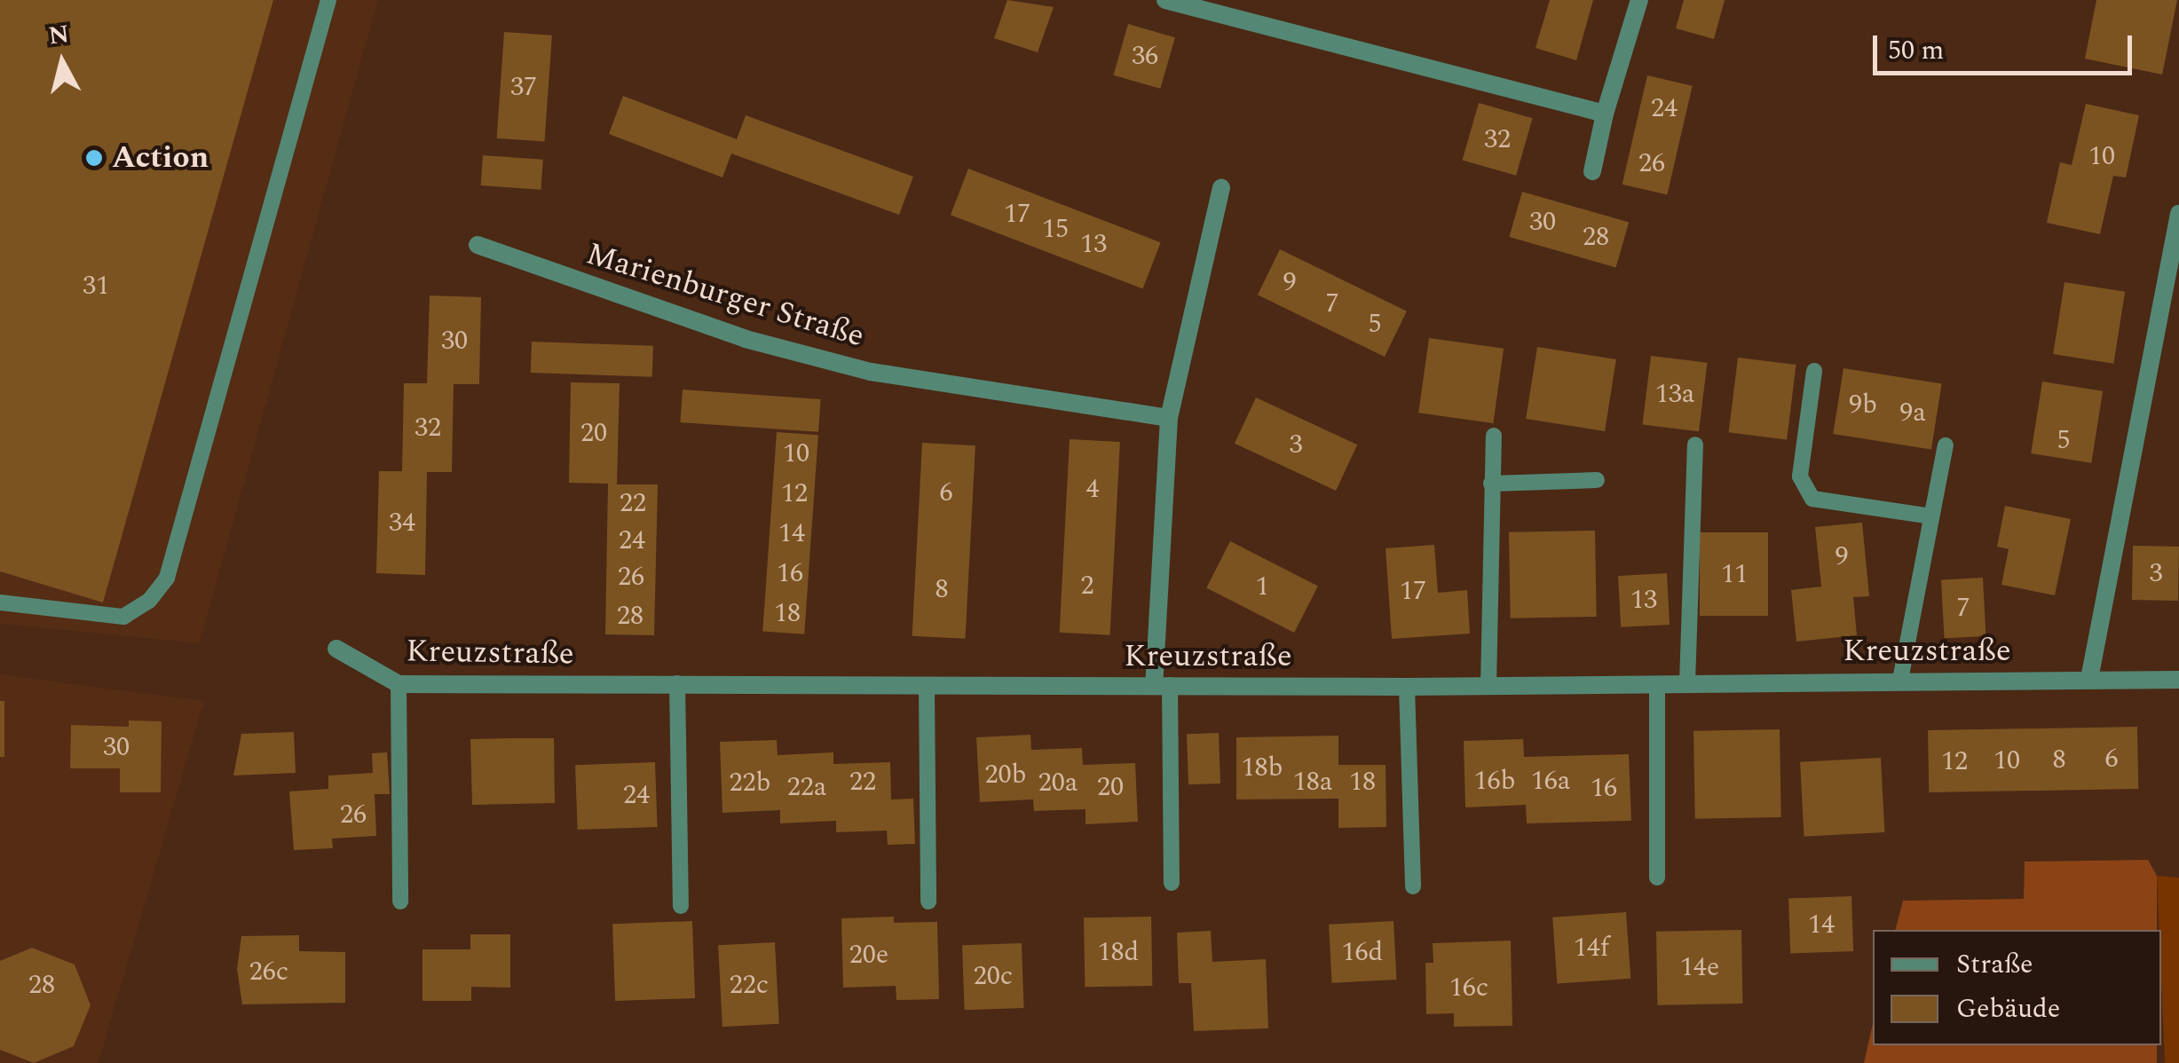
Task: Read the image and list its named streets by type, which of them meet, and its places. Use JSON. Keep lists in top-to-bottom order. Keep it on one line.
{"streets":{"street":["Marienburger Straße","Kreuzstraße"]},"places":["Action"],"house_numbers":["36","37","24","32","10","26","17","30","15","28","13","9","31","7","5","30","13a","9b","9a","32","20","5","3","10","4","6","12","22","34","14","24","9","16","3","11","26","2","1","8","17","13","7","18","28","30","6","8","10","12","18b","20b","16b","16a","22","18a","18","22b","20a","22a","20","16","24","26","14","14f","18d","16d","20e","14e","26c","20c","28","22c","16c"],"legend":["Straße","Gebäude"],"scale_bar":"50 m","north":"top"}
